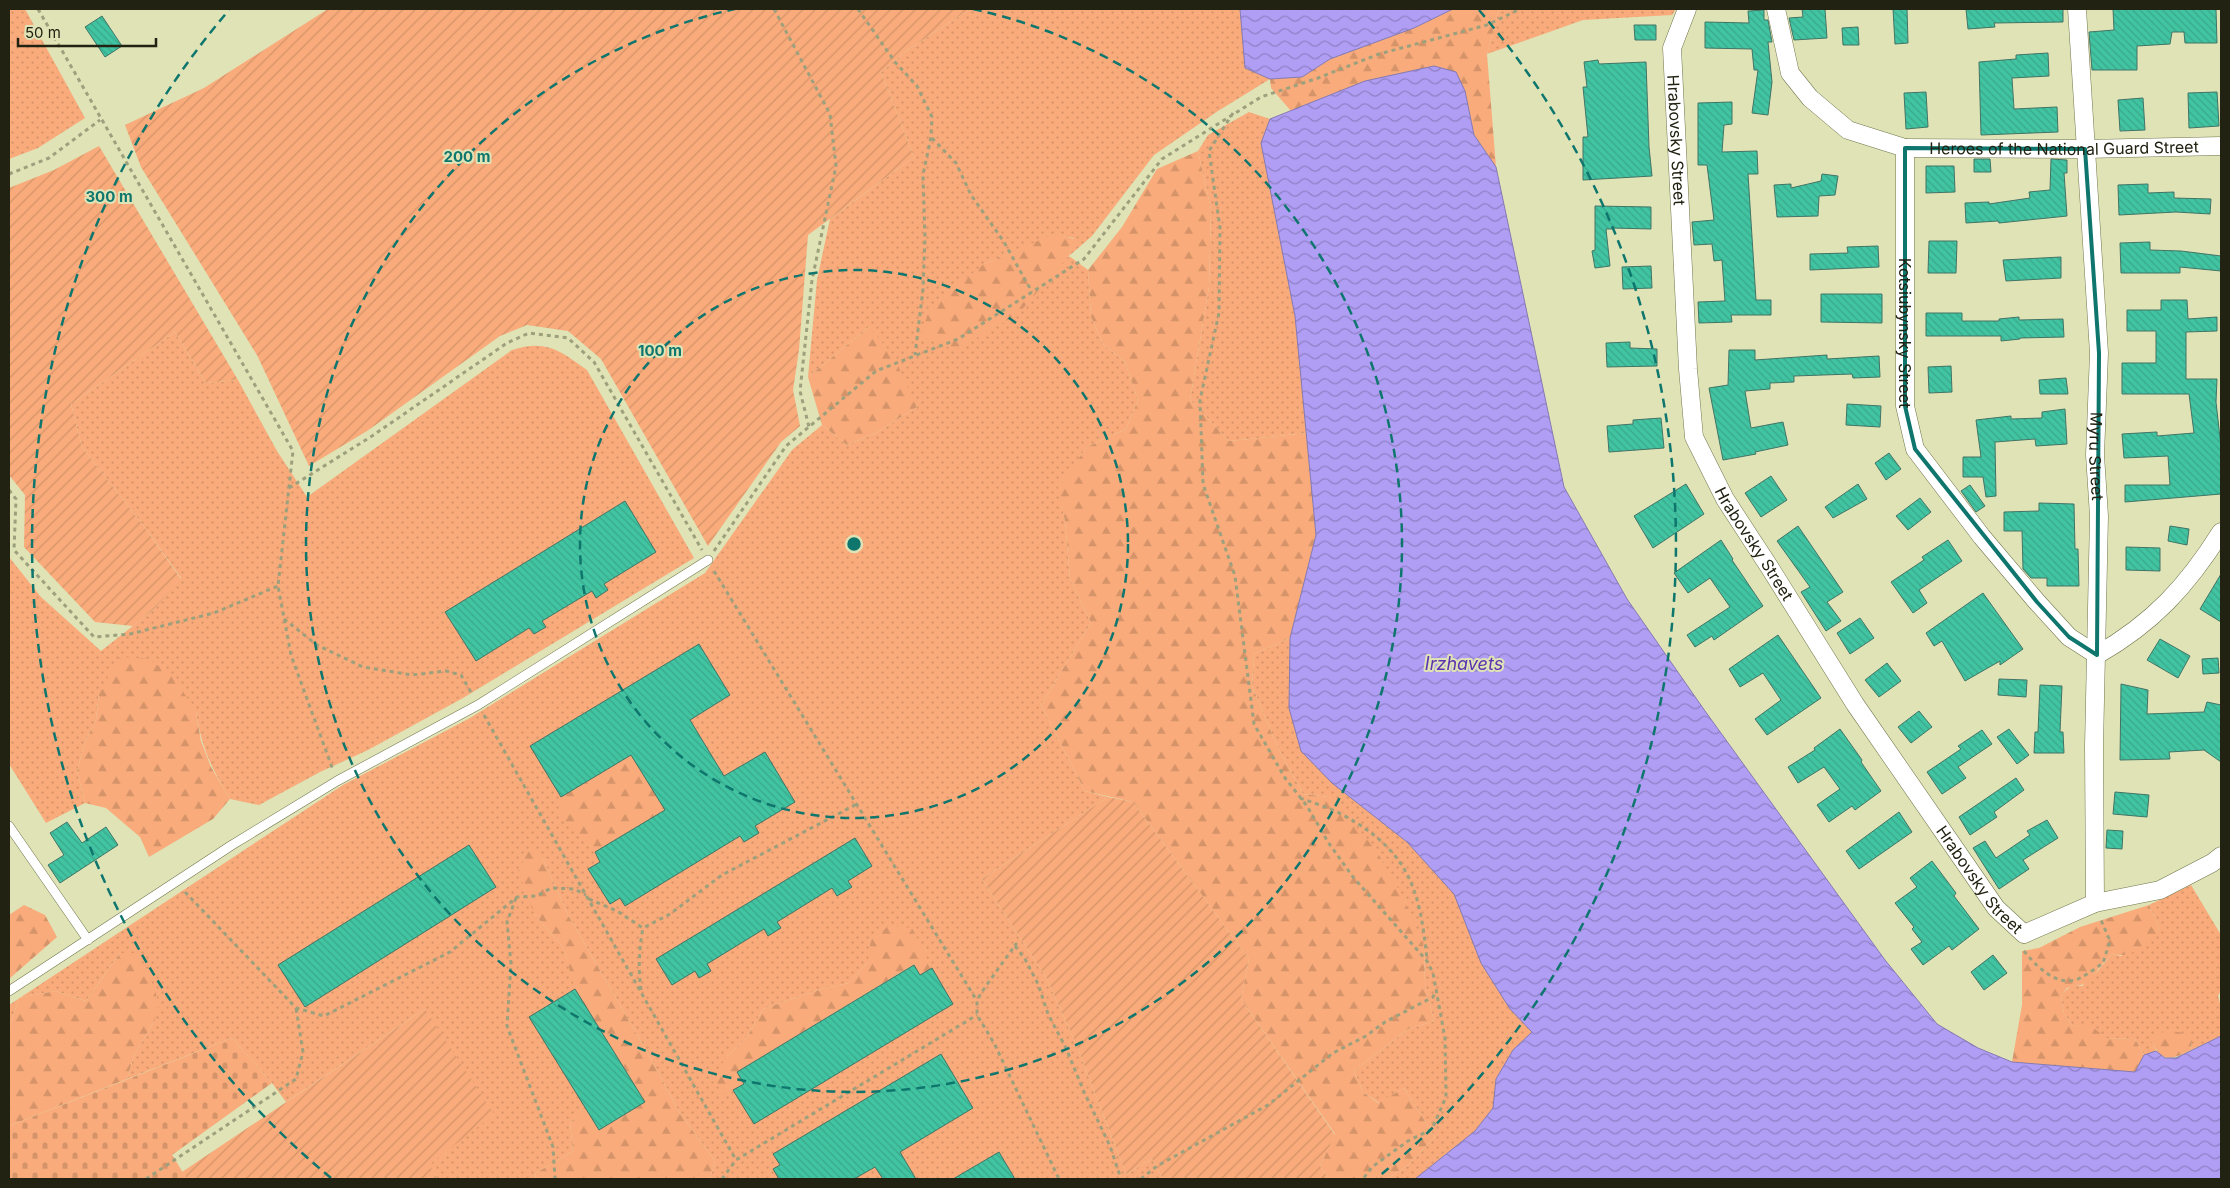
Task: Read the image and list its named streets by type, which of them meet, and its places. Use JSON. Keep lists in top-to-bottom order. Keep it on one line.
{"streets":{"street":["Hrabovsky Street","Heroes of the National Guard Street","Kotsiubynsky Street","Myru Street"]},"crossings":[["Hrabovsky Street","Myru Street"],["Heroes of the National Guard Street","Kotsiubynsky Street"],["Heroes of the National Guard Street","Myru Street"],["Kotsiubynsky Street","Myru Street"]],"water":["Irzhavets"],"scale_bar":"50 m","rings":["200 m","300 m","100 m"]}
